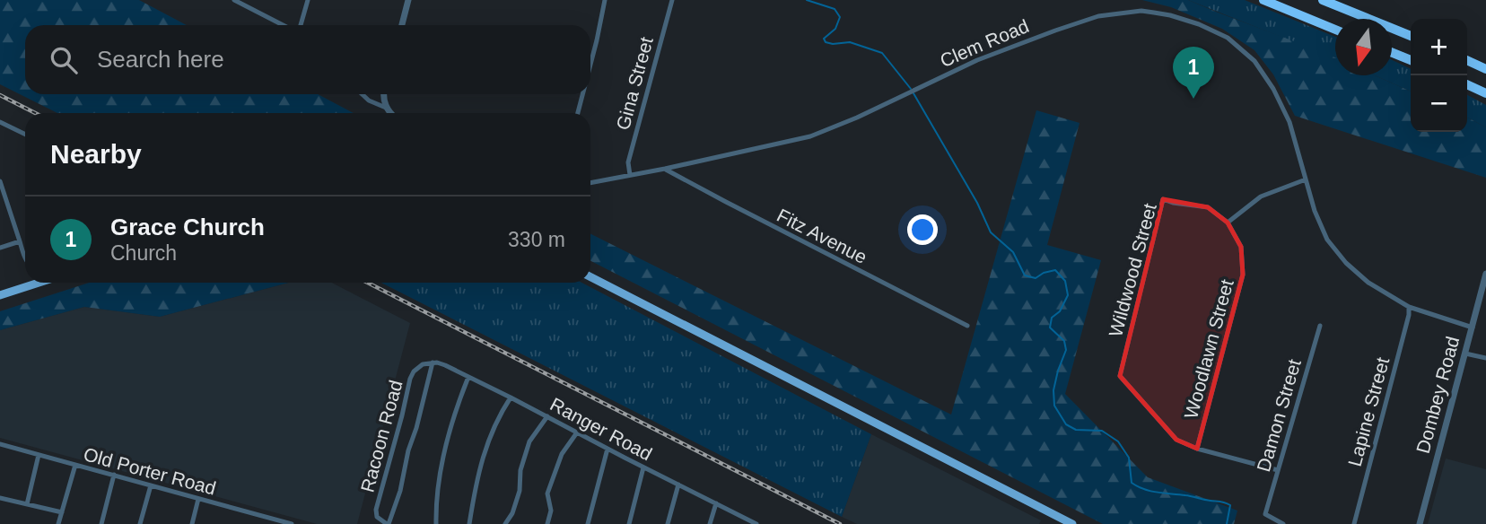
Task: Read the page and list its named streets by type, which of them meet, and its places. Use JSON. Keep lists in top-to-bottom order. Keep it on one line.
{"streets":{"street":["Clem Road","Gina Street","Fitz Avenue","Wildwood Street","Woodlawn Street","Dombey Road","Lapine Street","Damon Street","Ranger Road","Racoon Road","Old Porter Road"]},"crossings":[["Clem Road","Gina Street"],["Clem Road","Fitz Avenue"],["Clem Road","Dombey Road"],["Clem Road","Lapine Street"],["Wildwood Street","Woodlawn Street"],["Ranger Road","Racoon Road"]],"north":"bottom","page":{"map_buttons":["+","−"],"search":"Search here","pins":"1","heading":"Nearby","list":[{"mark":"1","name":"Grace Church","note":"Church","value":"330 m"}]}}
